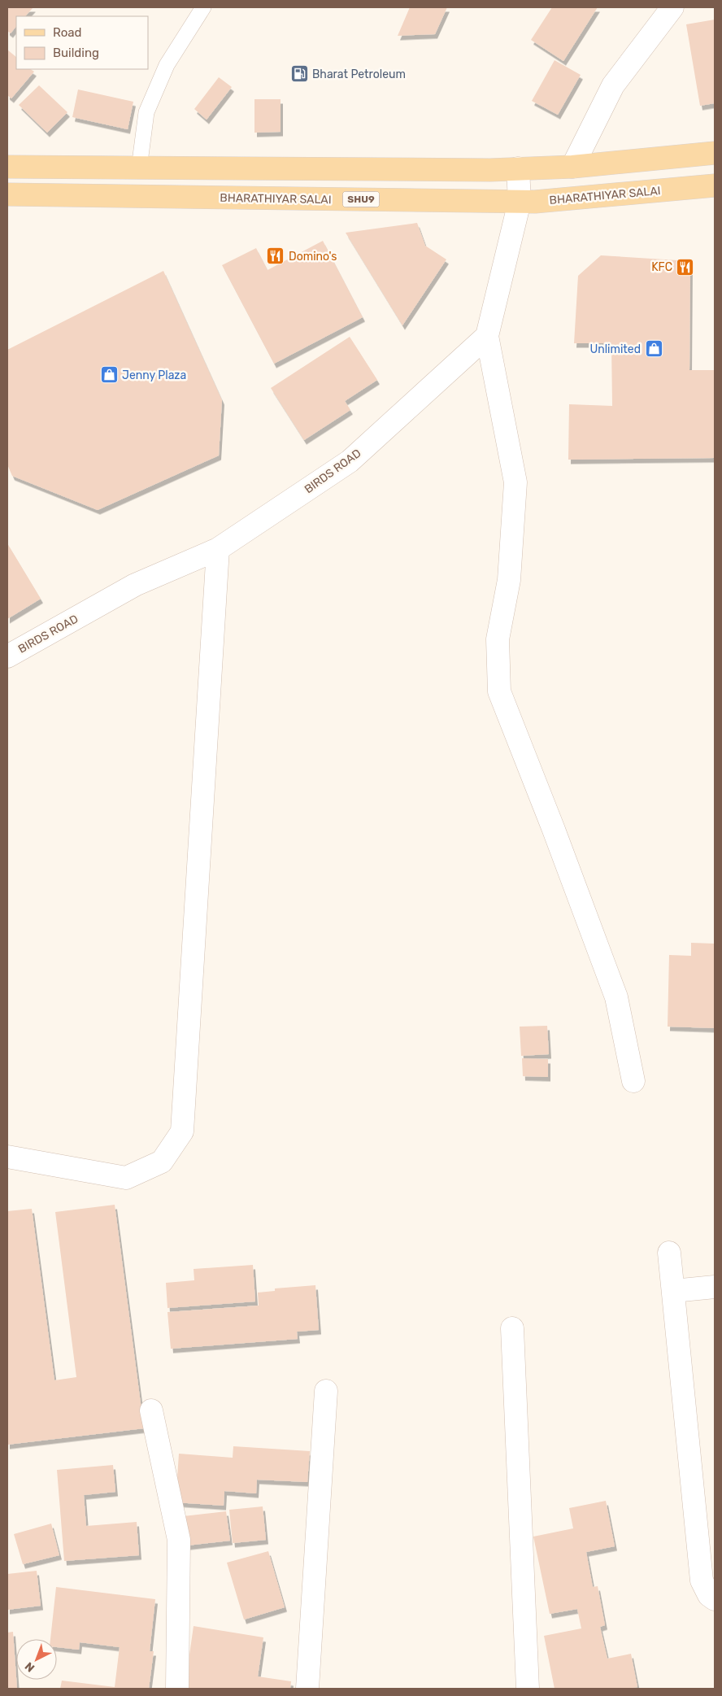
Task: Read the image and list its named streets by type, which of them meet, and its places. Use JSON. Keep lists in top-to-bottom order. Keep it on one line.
{"streets":{"main road":["BHARATHIYAR SALAI","SHU9"],"street":["BIRDS ROAD"]},"places":{"fuel station":["Bharat Petroleum"],"restaurant":["Domino's","KFC"],"shop":["Unlimited","Jenny Plaza"]},"legend":["Road","Building"],"north":"bottom left"}
